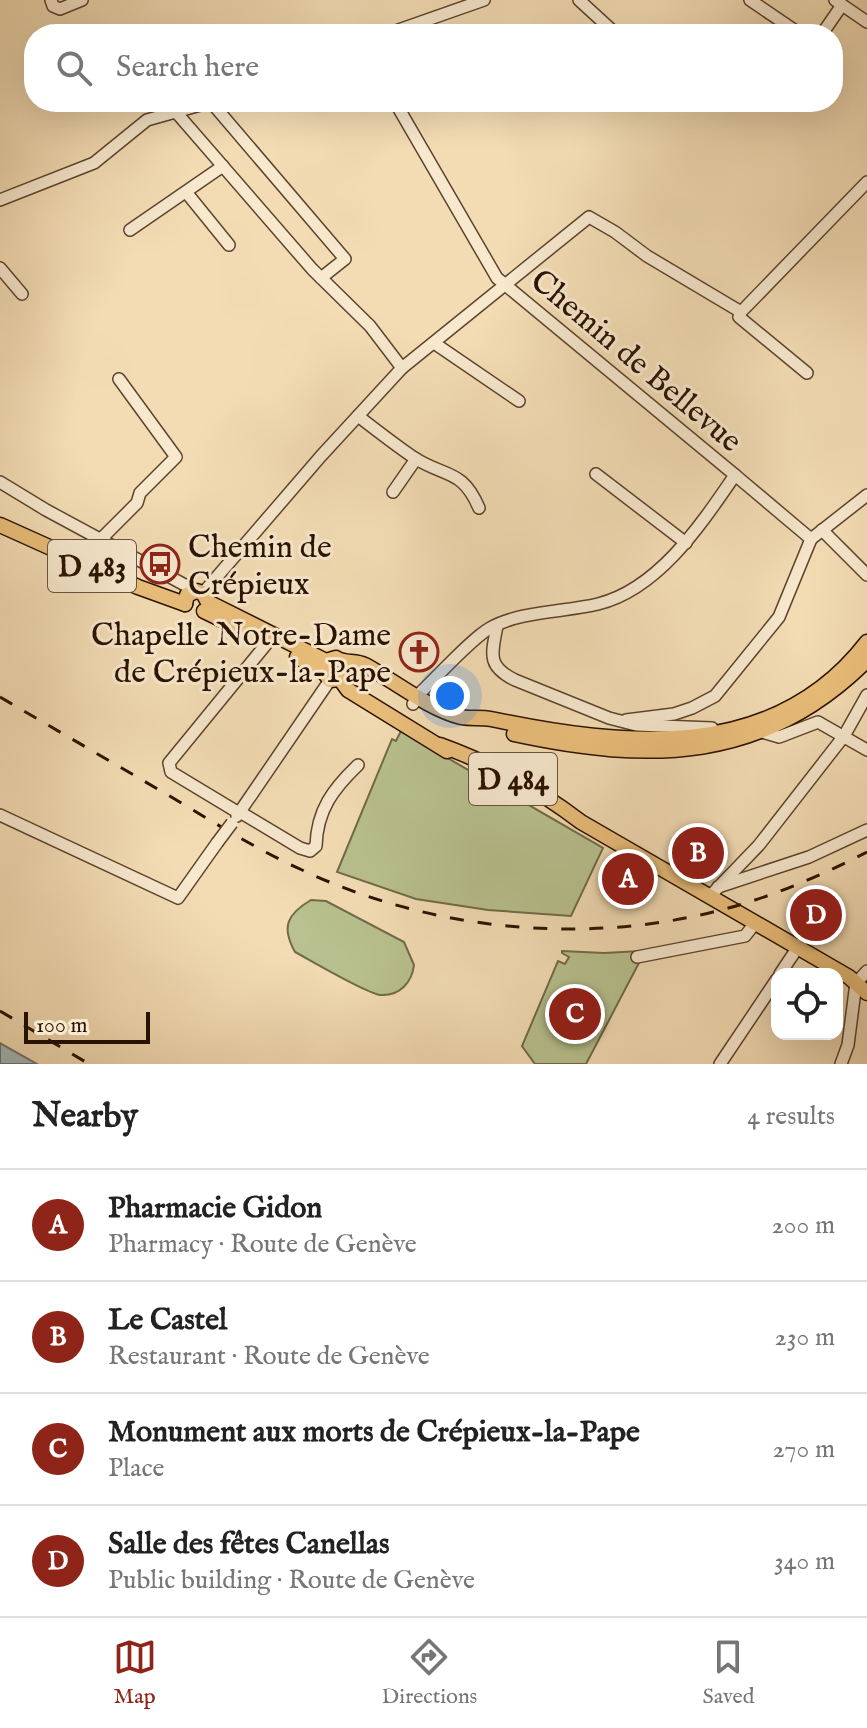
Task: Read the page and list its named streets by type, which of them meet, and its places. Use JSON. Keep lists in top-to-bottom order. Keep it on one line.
{"streets":{"main road":["D 483","D 484"],"street":["Chemin de Bellevue"]},"crossings":[["D 483","D 484"]],"places":{"bus stop":["Chemin de Crépieux"],"church":["Chapelle Notre-Dame de Crépieux-la-Pape"]},"scale_bar":"100 m","page":{"search":"Search here","pins":["B","A","D","C"],"scale":"100 m","heading":["Nearby","4 results"],"list":[{"mark":"A","name":"Pharmacie Gidon","note":"Pharmacy · Route de Genève","value":"200 m"},{"mark":"B","name":"Le Castel","note":"Restaurant · Route de Genève","value":"230 m"},{"mark":"C","name":"Monument aux morts de Crépieux-la-Pape","note":"Place","value":"270 m"},{"mark":"D","name":"Salle des fêtes Canellas","note":"Public building · Route de Genève","value":"340 m"}],"nav":["Map","Directions","Saved"]}}
